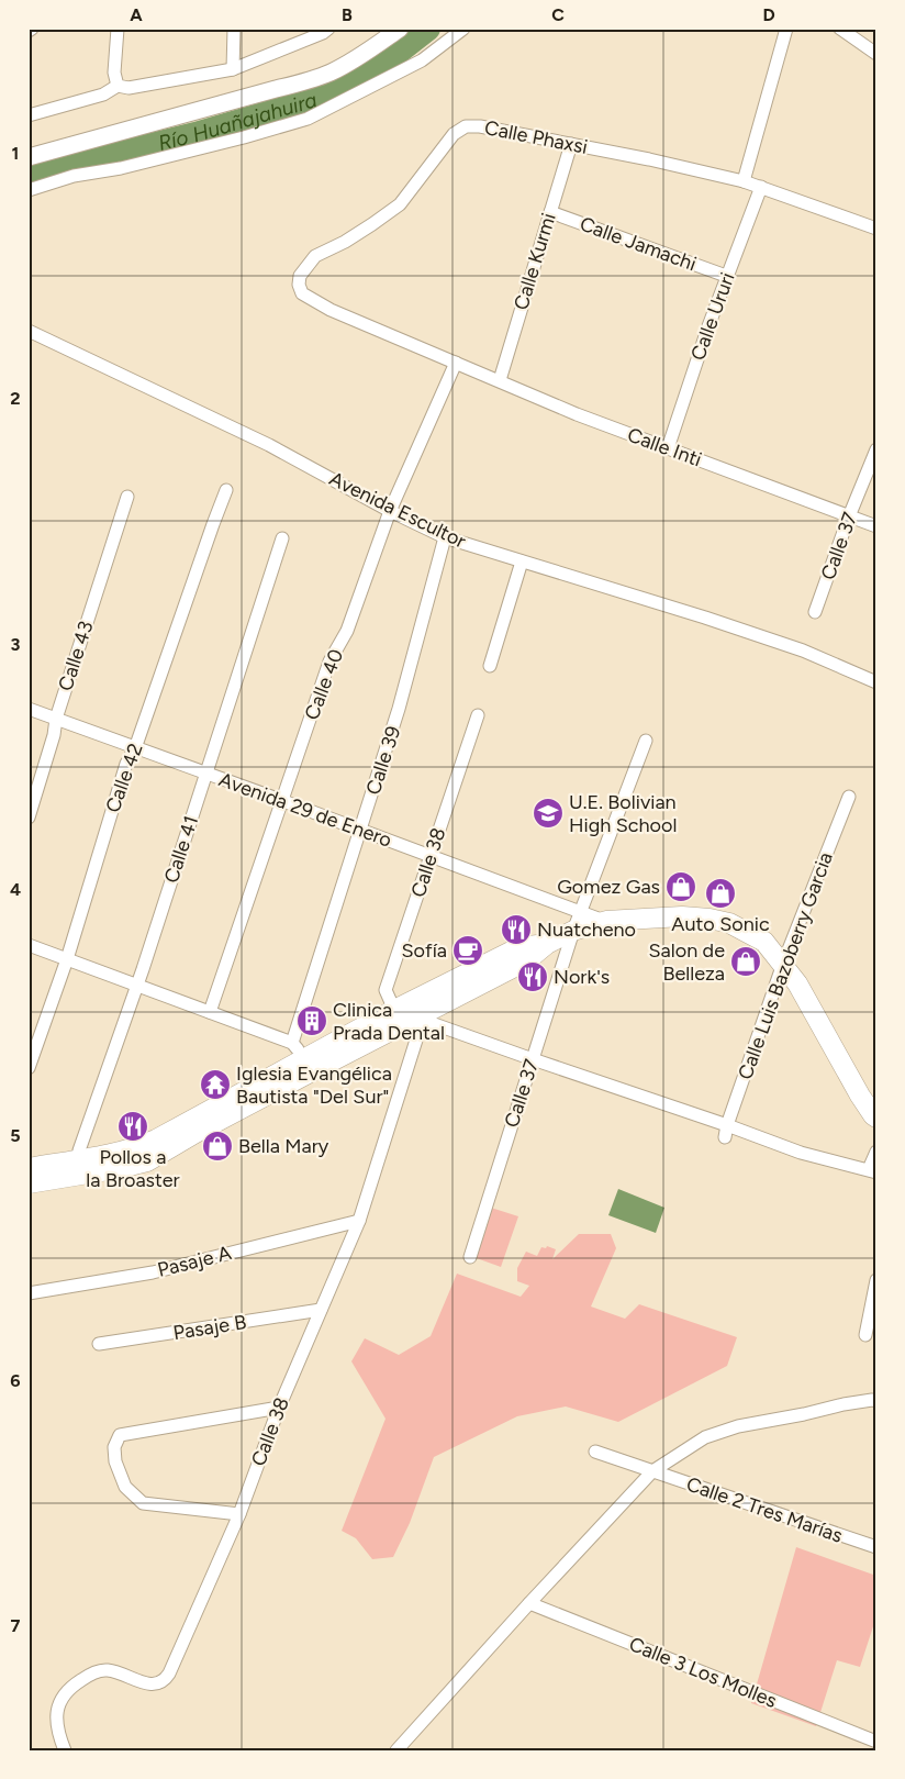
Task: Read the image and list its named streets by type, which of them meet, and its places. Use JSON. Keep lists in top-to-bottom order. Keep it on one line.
{"streets":{"street":["Calle Phaxsi","Calle Jamachi","Calle Kurmi","Calle Ururi","Calle Inti","Avenida Escultor","Calle 37","Calle 43","Calle 40","Calle 39","Calle 42","Avenida 29 de Enero","Calle 41","Calle 38","Calle Luis Bazoberry Garcia","Pasaje A","Pasaje B","Calle 2 Tres Marías","Calle 3 Los Molles"]},"crossings":[["Calle Phaxsi","Calle Kurmi"],["Calle Phaxsi","Calle Ururi"],["Calle Phaxsi","Calle Inti"],["Calle Phaxsi","Calle 40"],["Calle Jamachi","Calle Kurmi"],["Calle Jamachi","Calle Ururi"],["Calle Kurmi","Calle Inti"],["Calle Ururi","Calle Inti"],["Calle Inti","Calle 37"],["Calle Inti","Calle 40"],["Avenida Escultor","Calle 40"],["Avenida Escultor","Calle 39"],["Calle 37","Avenida 29 de Enero"],["Calle 43","Avenida 29 de Enero"],["Calle 40","Avenida 29 de Enero"],["Calle 39","Avenida 29 de Enero"],["Calle 42","Avenida 29 de Enero"],["Avenida 29 de Enero","Calle 41"],["Avenida 29 de Enero","Calle 38"],["Calle 38","Pasaje A"],["Calle 38","Pasaje B"]],"water":["Río Huañajahuira"],"places":{"school or university":["U.E. Bolivian High School"],"shop":["Gomez Gas","Auto Sonic","Salon de Belleza","Bella Mary"],"restaurant":["Nuatcheno","Nork's","Pollos a la Broaster"],"cafe":["Sofía"],"building":["Clinica Prada Dental"],"temple":["Iglesia Evangélica Bautista \"Del Sur\""]},"grid":{"columns":["A","B","C","D"],"rows":["1","2","3","4","5","6","7"]}}
